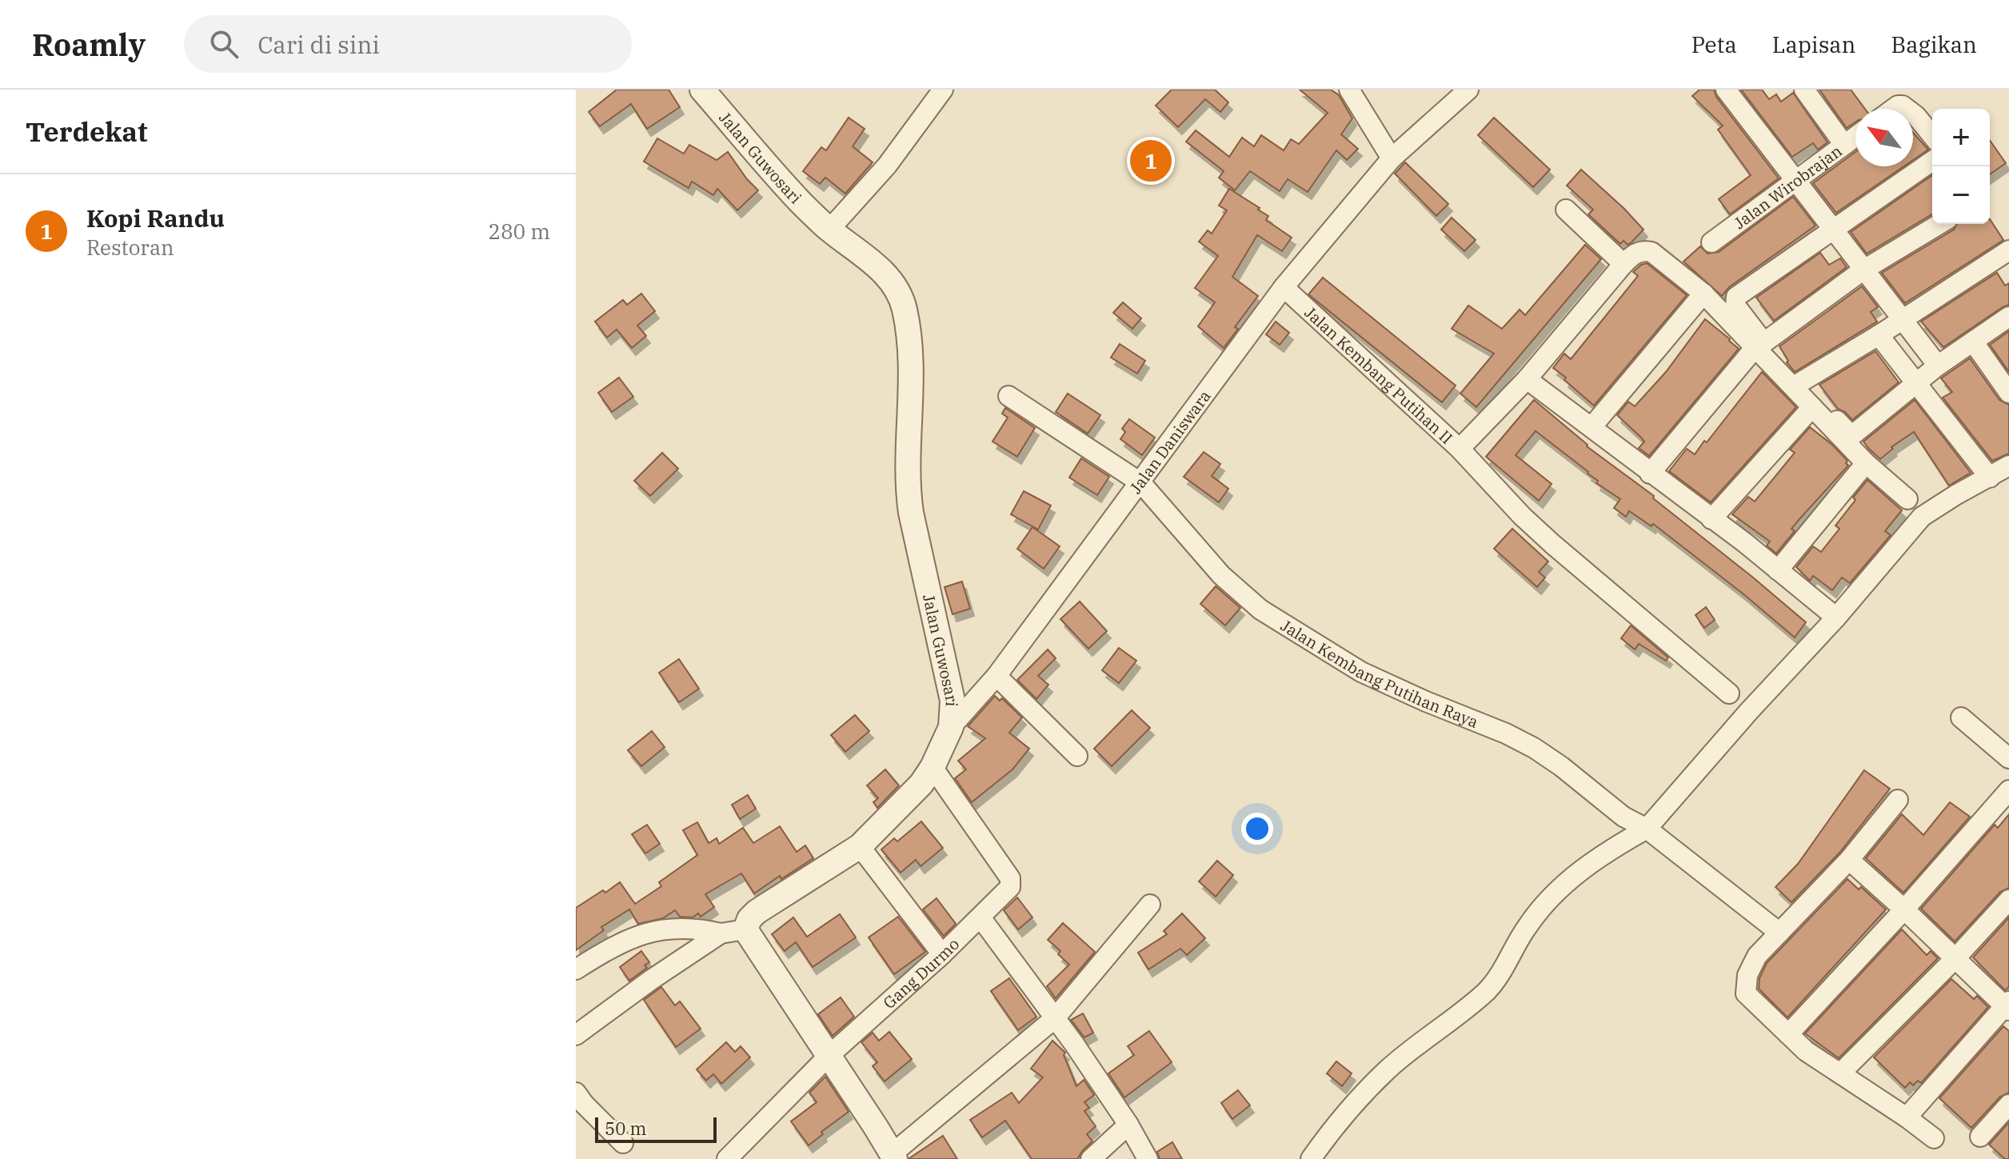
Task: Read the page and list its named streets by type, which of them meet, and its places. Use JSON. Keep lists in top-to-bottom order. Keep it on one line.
{"streets":{"street":["Jalan Guwosari","Jalan Wirobrajan","Jalan Kembang Putihan II","Jalan Daniswara","Jalan Kembang Putihan Raya","Gang Durmo"]},"crossings":[["Jalan Guwosari","Jalan Daniswara"],["Jalan Guwosari","Gang Durmo"],["Jalan Kembang Putihan II","Jalan Daniswara"],["Jalan Daniswara","Jalan Kembang Putihan Raya"]],"scale_bar":"50 m","north":"top left","page":{"header":"Roamly","search":"Cari di sini","nav":["Peta","Lapisan","Bagikan"],"heading":"Terdekat","map_buttons":["+","−"],"pins":"1","list":[{"mark":"1","name":"Kopi Randu","note":"Restoran","value":"280 m"}],"scale":"50 m"}}
